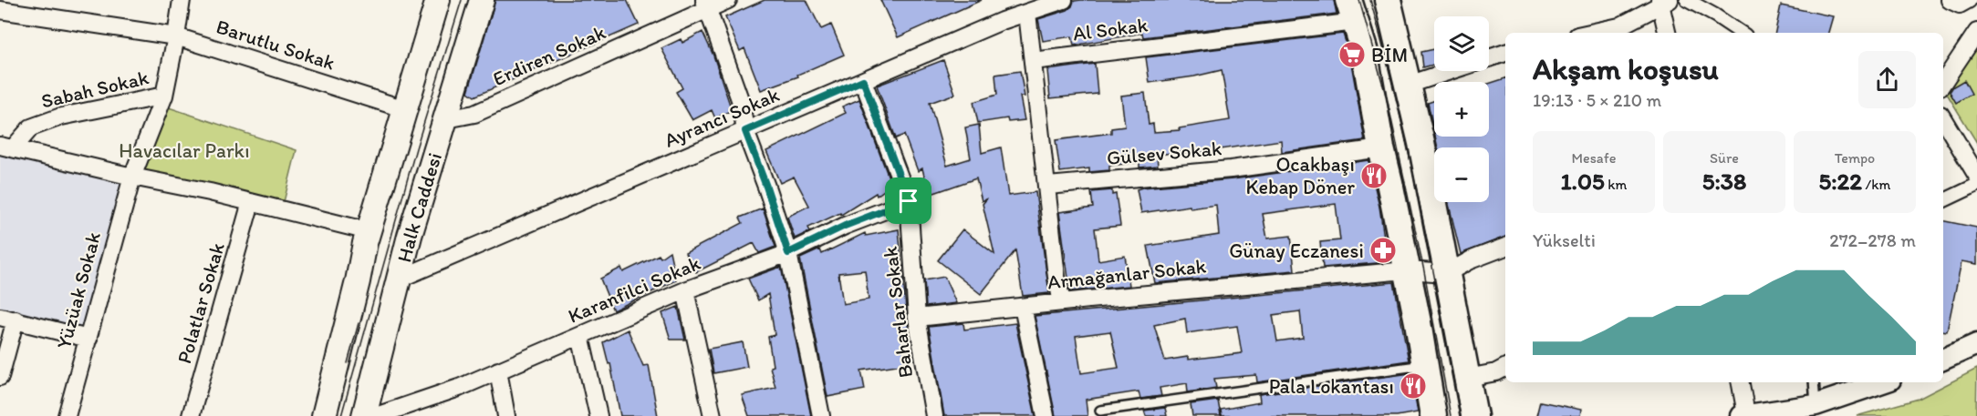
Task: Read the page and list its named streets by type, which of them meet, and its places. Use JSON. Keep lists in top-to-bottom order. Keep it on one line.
{"streets":{"main road":["Halk Caddesi"],"street":["Al Sokak","Barutlu Sokak","Erdiren Sokak","Sabah Sokak","Ayrancı Sokak","Gülsev Sokak","Armağanlar Sokak","Karanfilci Sokak","Yüzüak Sokak","Polatlar Sokak","Baharlar Sokak"]},"crossings":[["Barutlu Sokak","Halk Caddesi"],["Barutlu Sokak","Yüzüak Sokak"],["Erdiren Sokak","Halk Caddesi"],["Sabah Sokak","Yüzüak Sokak"],["Ayrancı Sokak","Halk Caddesi"],["Ayrancı Sokak","Baharlar Sokak"],["Armağanlar Sokak","Baharlar Sokak"],["Karanfilci Sokak","Baharlar Sokak"]],"parks":["Havacılar Parkı"],"places":{"supermarket":["BİM"],"restaurant":["Ocakbaşı Kebap Döner","Pala Lokantası"],"pharmacy":["Günay Eczanesi"]},"page":{"map_buttons":["+","−"],"heading":["Akşam koşusu","19:13 · 5 × 210 m"],"stats":[["Mesafe","1.05 km"],["Süre","5:38"],["Tempo","5:22 /km"]],"chart":["Yükselti","272–278 m"]}}
